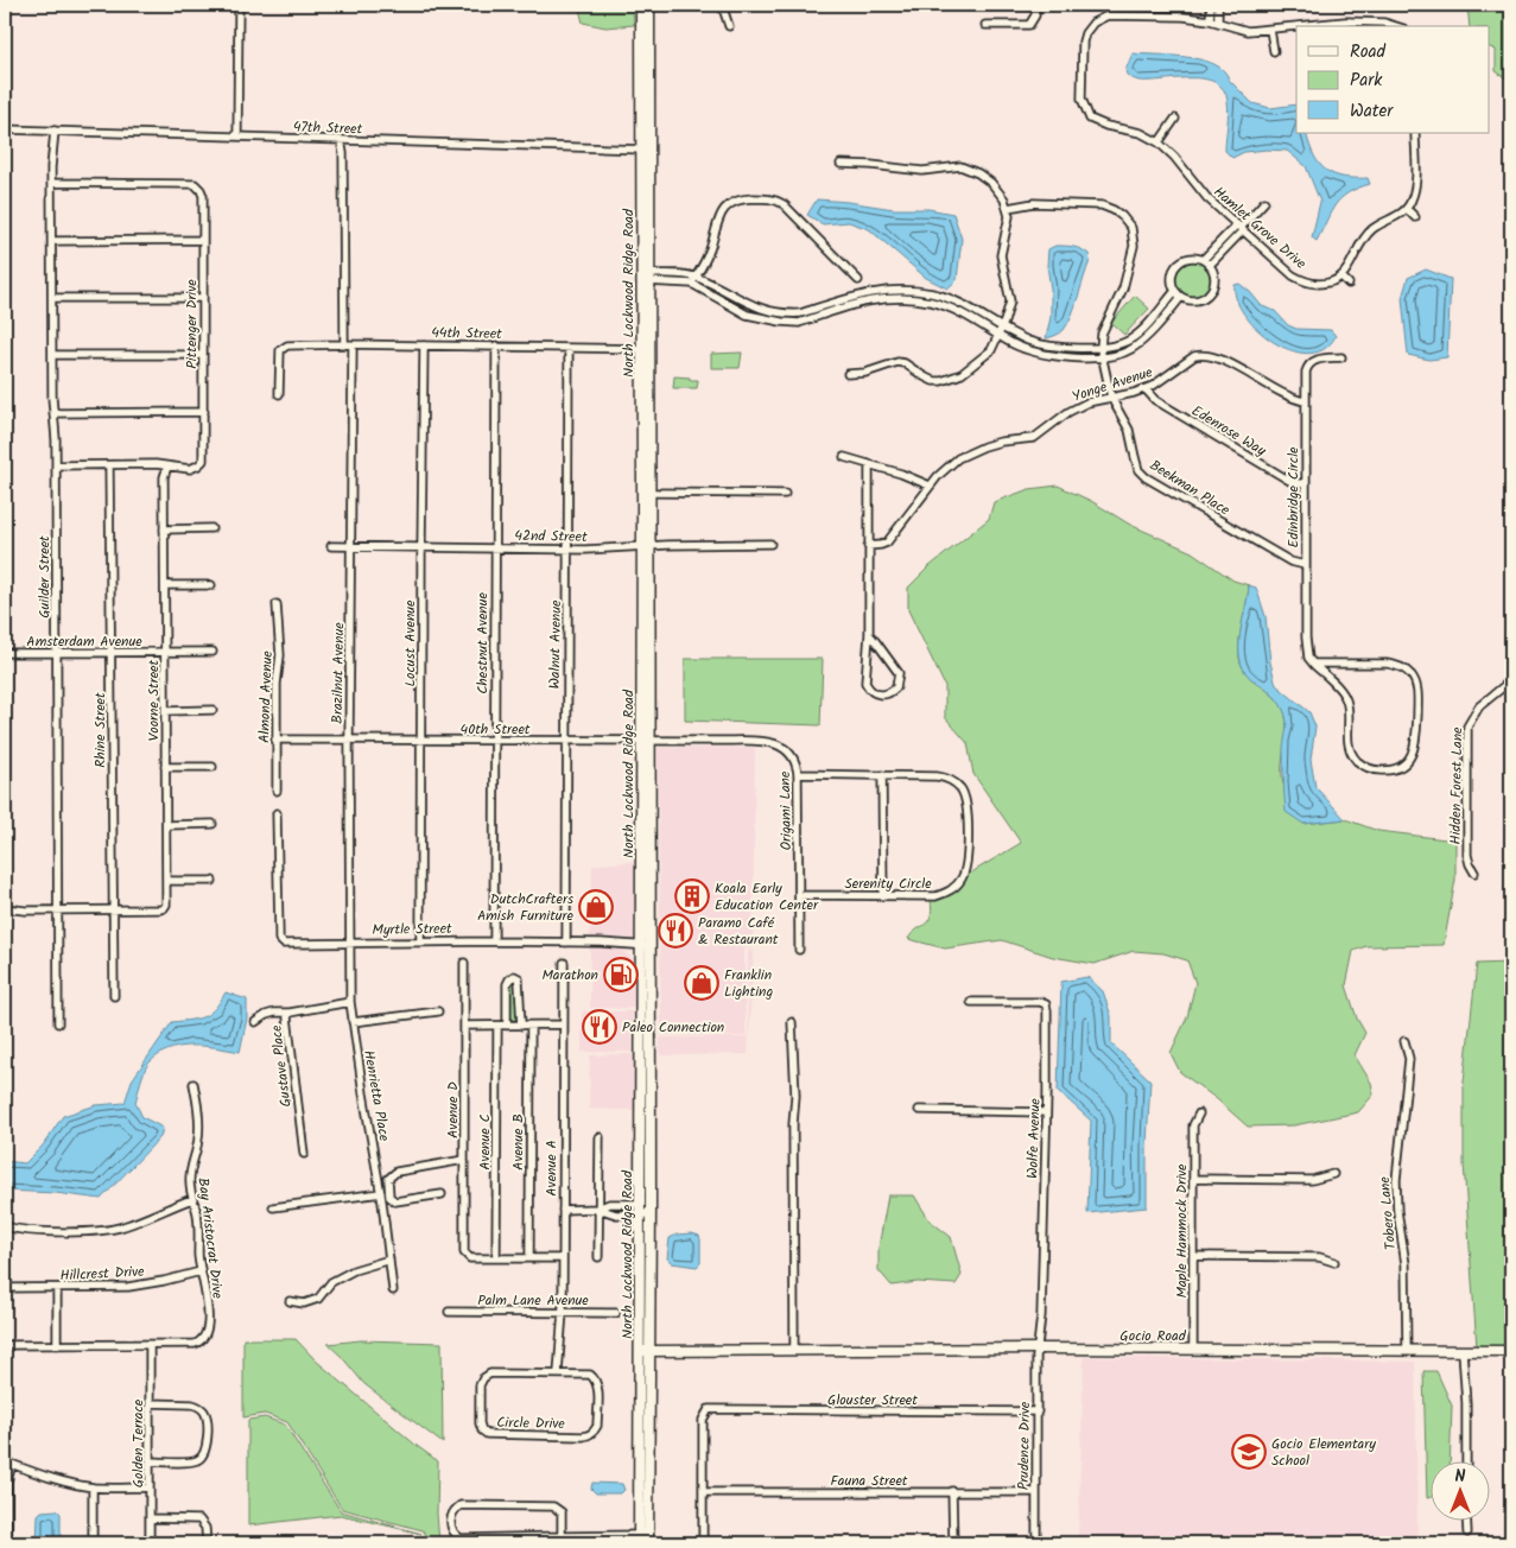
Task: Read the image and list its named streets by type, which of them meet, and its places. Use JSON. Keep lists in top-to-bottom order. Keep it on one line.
{"streets":{"main road":["North Lockwood Ridge Road","Gocio Road"],"street":["47th Street","Hamlet Grove Drive","Pittenger Drive","44th Street","Yonge Avenue","Edenrose Way","Beekman Place","Edinbridge Circle","42nd Street","Guilder Street","Amsterdam Avenue","Locust Avenue","Chestnut Avenue","Walnut Avenue","Brazilnut Avenue","Almond Avenue","Voorne Street","40th Street","Rhine Street","Hidden Forest Lane","Origami Lane","Serenity Circle","Myrtle Street","Gustave Place","Henrietta Place","Avenue D","Wolfe Avenue","Avenue C","Avenue B","Avenue A","Tobero Lane","Maple Hammock Drive","Bay Aristocrat Drive","Hillcrest Drive","Palm Lane Avenue","Glouster Street","Circle Drive","Golden Terrace","Prudence Drive","Fauna Street"]},"crossings":[["47th Street","North Lockwood Ridge Road"],["47th Street","Guilder Street"],["North Lockwood Ridge Road","44th Street"],["North Lockwood Ridge Road","42nd Street"],["North Lockwood Ridge Road","40th Street"],["North Lockwood Ridge Road","Myrtle Street"],["North Lockwood Ridge Road","Gocio Road"],["Pittenger Drive","Guilder Street"],["Pittenger Drive","Voorne Street"],["Pittenger Drive","Rhine Street"],["44th Street","Locust Avenue"],["44th Street","Chestnut Avenue"],["44th Street","Walnut Avenue"],["44th Street","Brazilnut Avenue"],["Yonge Avenue","Edenrose Way"],["Yonge Avenue","Beekman Place"],["Yonge Avenue","Edinbridge Circle"],["Edenrose Way","Edinbridge Circle"],["Beekman Place","Edinbridge Circle"],["42nd Street","Locust Avenue"],["42nd Street","Chestnut Avenue"],["42nd Street","Walnut Avenue"],["42nd Street","Brazilnut Avenue"],["Guilder Street","Amsterdam Avenue"],["Amsterdam Avenue","Voorne Street"],["Amsterdam Avenue","Rhine Street"],["Locust Avenue","40th Street"],["Locust Avenue","Myrtle Street"],["Chestnut Avenue","40th Street"],["Chestnut Avenue","Myrtle Street"],["Walnut Avenue","40th Street"],["Walnut Avenue","Myrtle Street"],["Brazilnut Avenue","40th Street"],["Brazilnut Avenue","Myrtle Street"],["Brazilnut Avenue","Henrietta Place"],["Almond Avenue","40th Street"],["Voorne Street","Rhine Street"],["40th Street","Origami Lane"],["Origami Lane","Serenity Circle"],["Avenue D","Avenue C"],["Wolfe Avenue","Gocio Road"],["Wolfe Avenue","Prudence Drive"],["Avenue A","Palm Lane Avenue"],["Avenue A","Circle Drive"],["Tobero Lane","Gocio Road"],["Maple Hammock Drive","Gocio Road"],["Bay Aristocrat Drive","Hillcrest Drive"],["Bay Aristocrat Drive","Golden Terrace"],["Gocio Road","Prudence Drive"],["Glouster Street","Prudence Drive"],["Glouster Street","Fauna Street"],["Prudence Drive","Fauna Street"]],"places":{"building":["Koala Early Education Center"],"shop":["DutchCrafters Amish Furniture","Franklin Lighting"],"restaurant":["Paramo Café & Restaurant","Paleo Connection"],"fuel station":["Marathon"],"school or university":["Gocio Elementary School"]},"legend":["Road","Park","Water"],"north":"top"}
